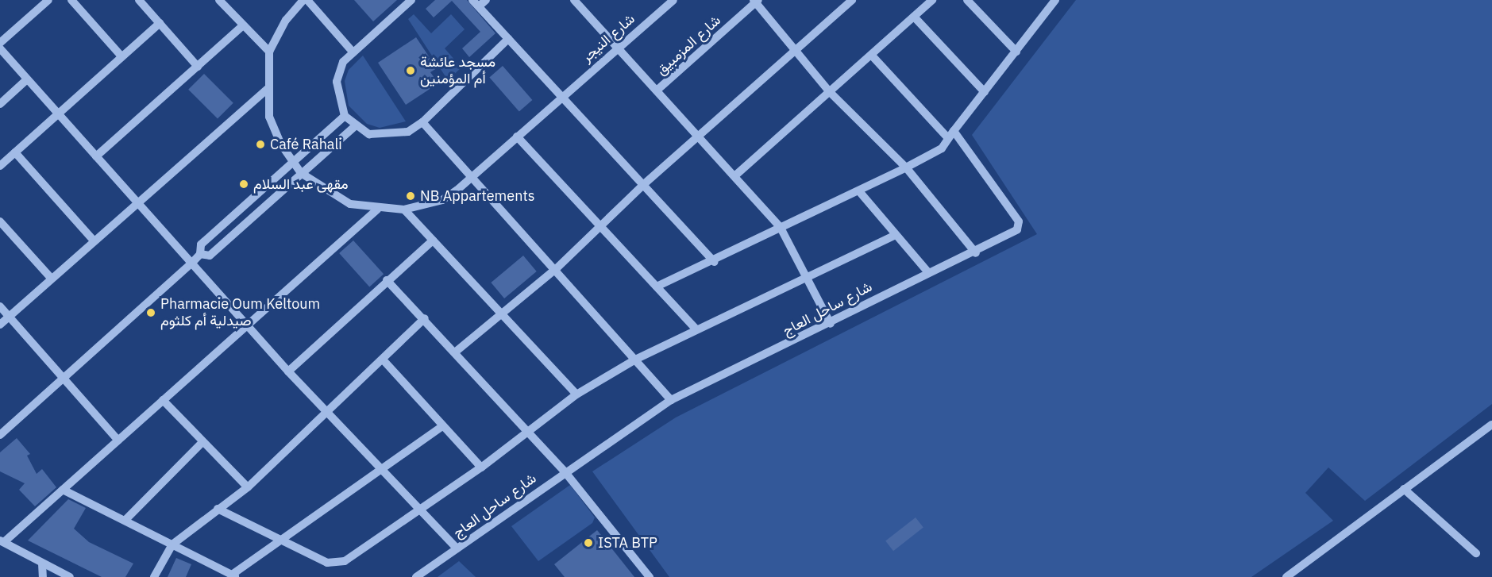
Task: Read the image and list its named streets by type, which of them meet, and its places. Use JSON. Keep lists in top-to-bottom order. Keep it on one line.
{"streets":{"street":["شارع النيجر","شارع المزمبيق","شارع ساحل العاج"]},"places":["مسجد عائشة أم المؤمنين","Café Rahali","مقهى عبد السلام","NB Appartements","Pharmacie Oum Keltoum صيدلية أم كلثوم","ISTA BTP"]}
